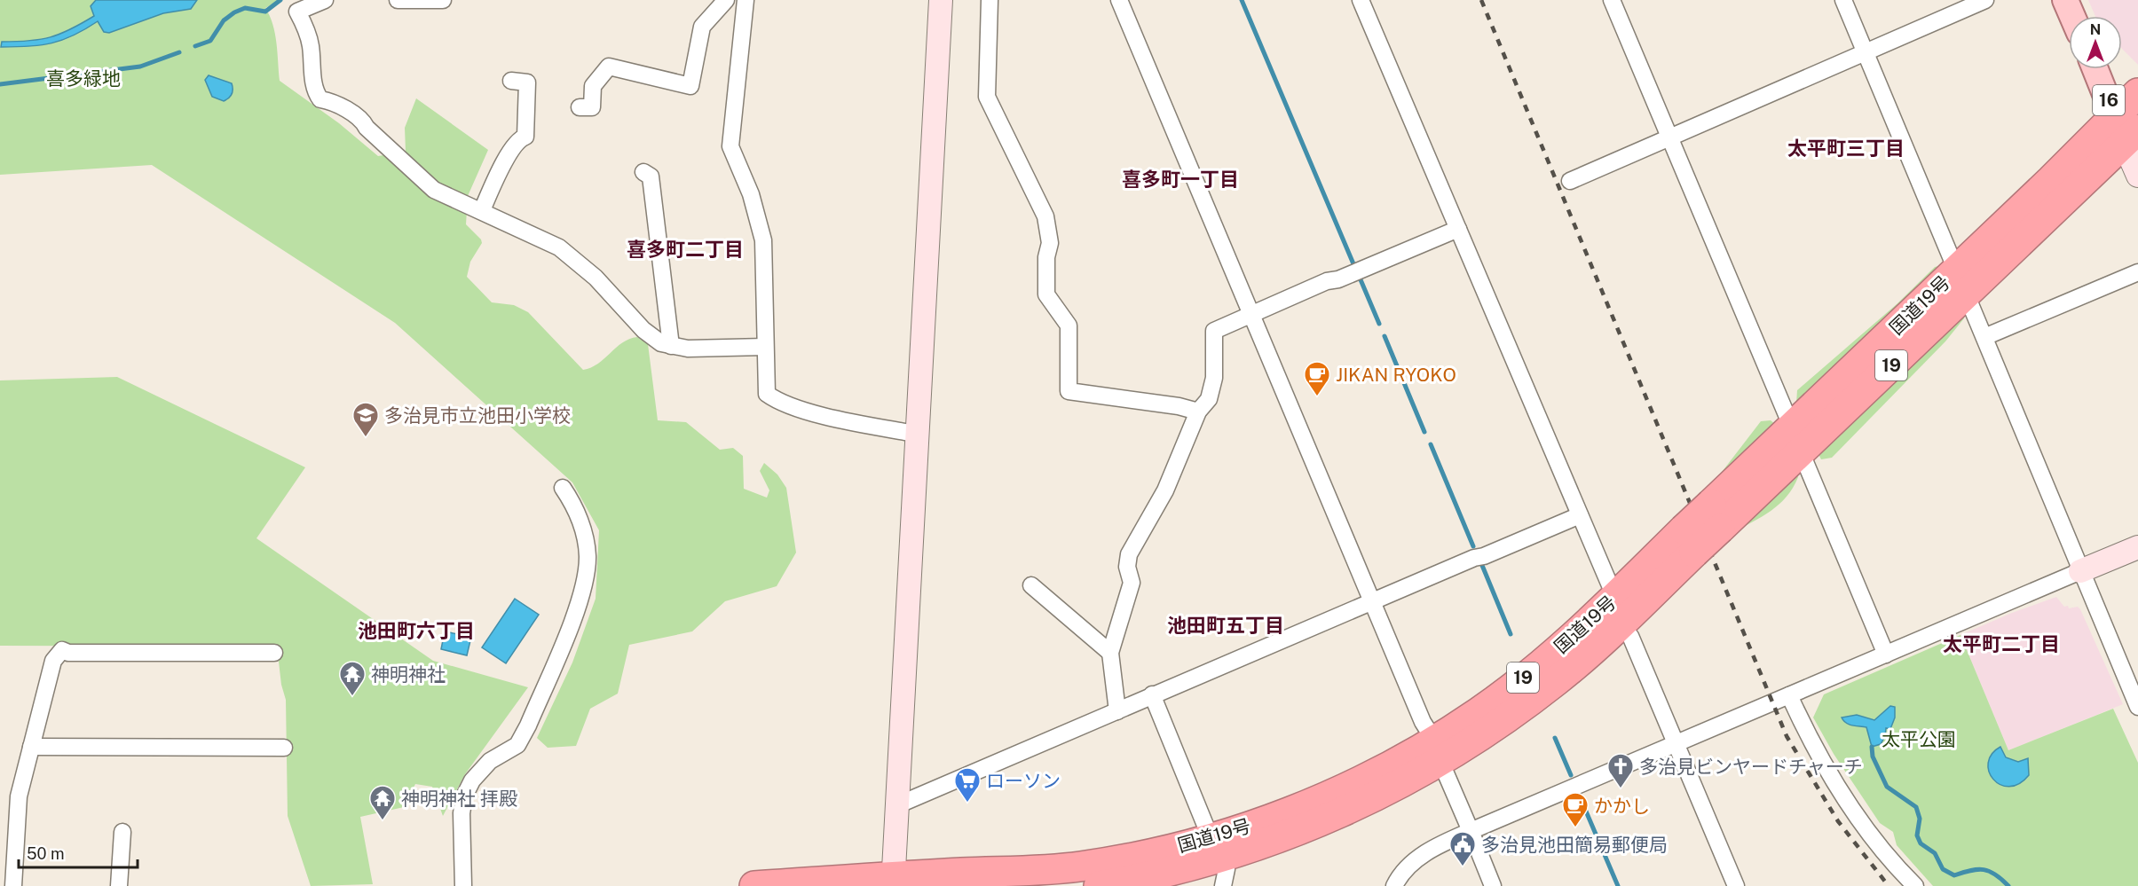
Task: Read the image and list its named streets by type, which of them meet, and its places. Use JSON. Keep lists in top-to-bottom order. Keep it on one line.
{"streets":{"highway":["国道19号","19"],"main road":["16"]},"crossings":[["16","国道19号"]],"districts":["太平町三丁目","喜多町一丁目","喜多町二丁目","池田町五丁目","池田町六丁目","太平町二丁目"],"parks":["喜多緑地","太平公園"],"places":{"cafe":["JIKAN RYOKO","かかし"],"school or university":["多治見市立池田小学校"],"temple":["神明神社","神明神社 拝殿"],"church":["多治見ビンヤードチャーチ"],"supermarket":["ローソン"],"public building":["多治見池田簡易郵便局"]},"scale_bar":"50 m","north":"top"}
